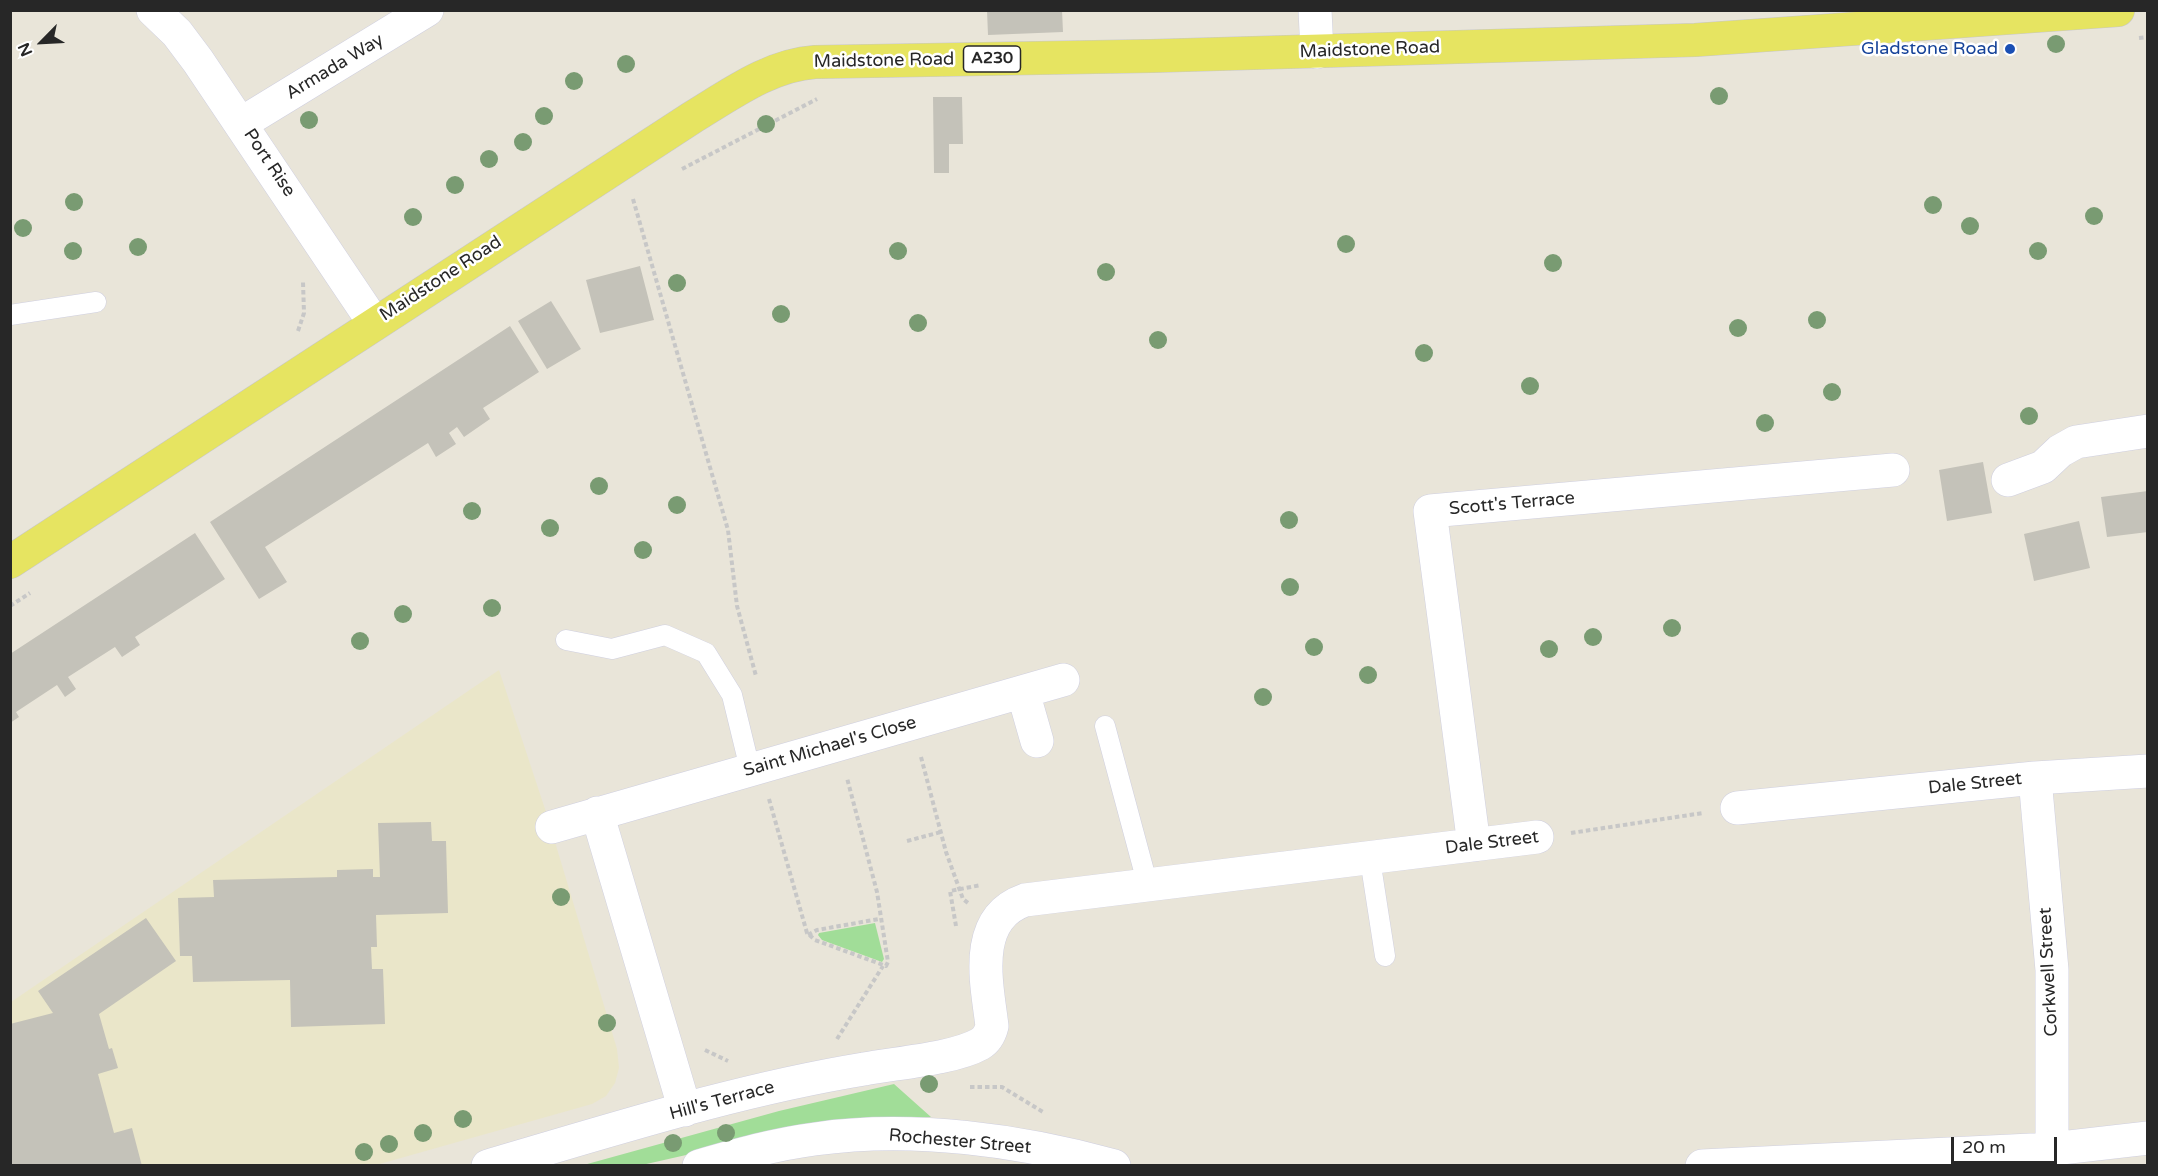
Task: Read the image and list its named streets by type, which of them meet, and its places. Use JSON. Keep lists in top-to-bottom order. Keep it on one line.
{"streets":{"main road":["Maidstone Road","A230"],"street":["Armada Way","Port Rise","Scott's Terrace","Saint Michael's Close","Dale Street","Corkwell Street","Hill's Terrace","Rochester Street"]},"crossings":[["Maidstone Road","Port Rise"],["Armada Way","Port Rise"],["Scott's Terrace","Dale Street"],["Dale Street","Corkwell Street"],["Dale Street","Hill's Terrace"]],"places":["Gladstone Road"],"scale_bar":"20 m","north":"bottom left"}
